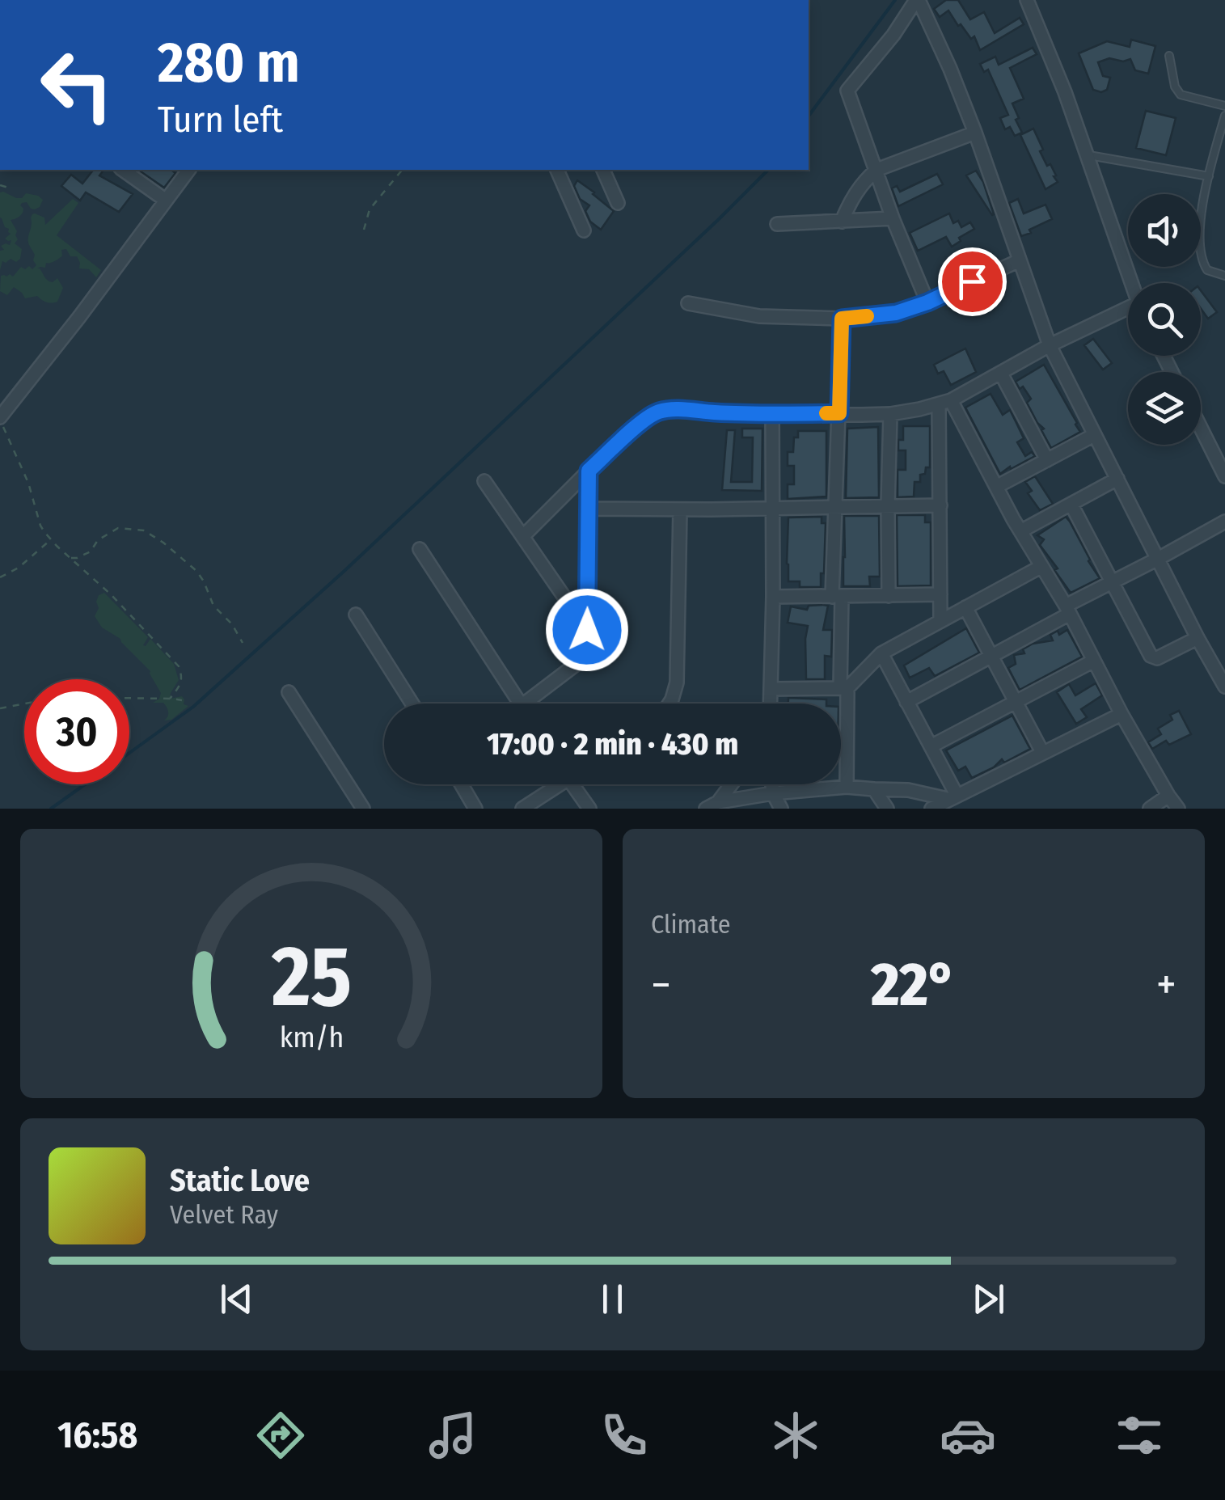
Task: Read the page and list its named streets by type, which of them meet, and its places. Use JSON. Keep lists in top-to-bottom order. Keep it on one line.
{"page":{"turn":["280 m","Turn left"],"limit":"30","trip":"17:00 · 2 min · 430 m","tile":"Climate","heat":["−","22°","+"],"song":["Static Love","Velvet Ray"],"tabs":"16:58","gauge":["25","km/h"]}}
